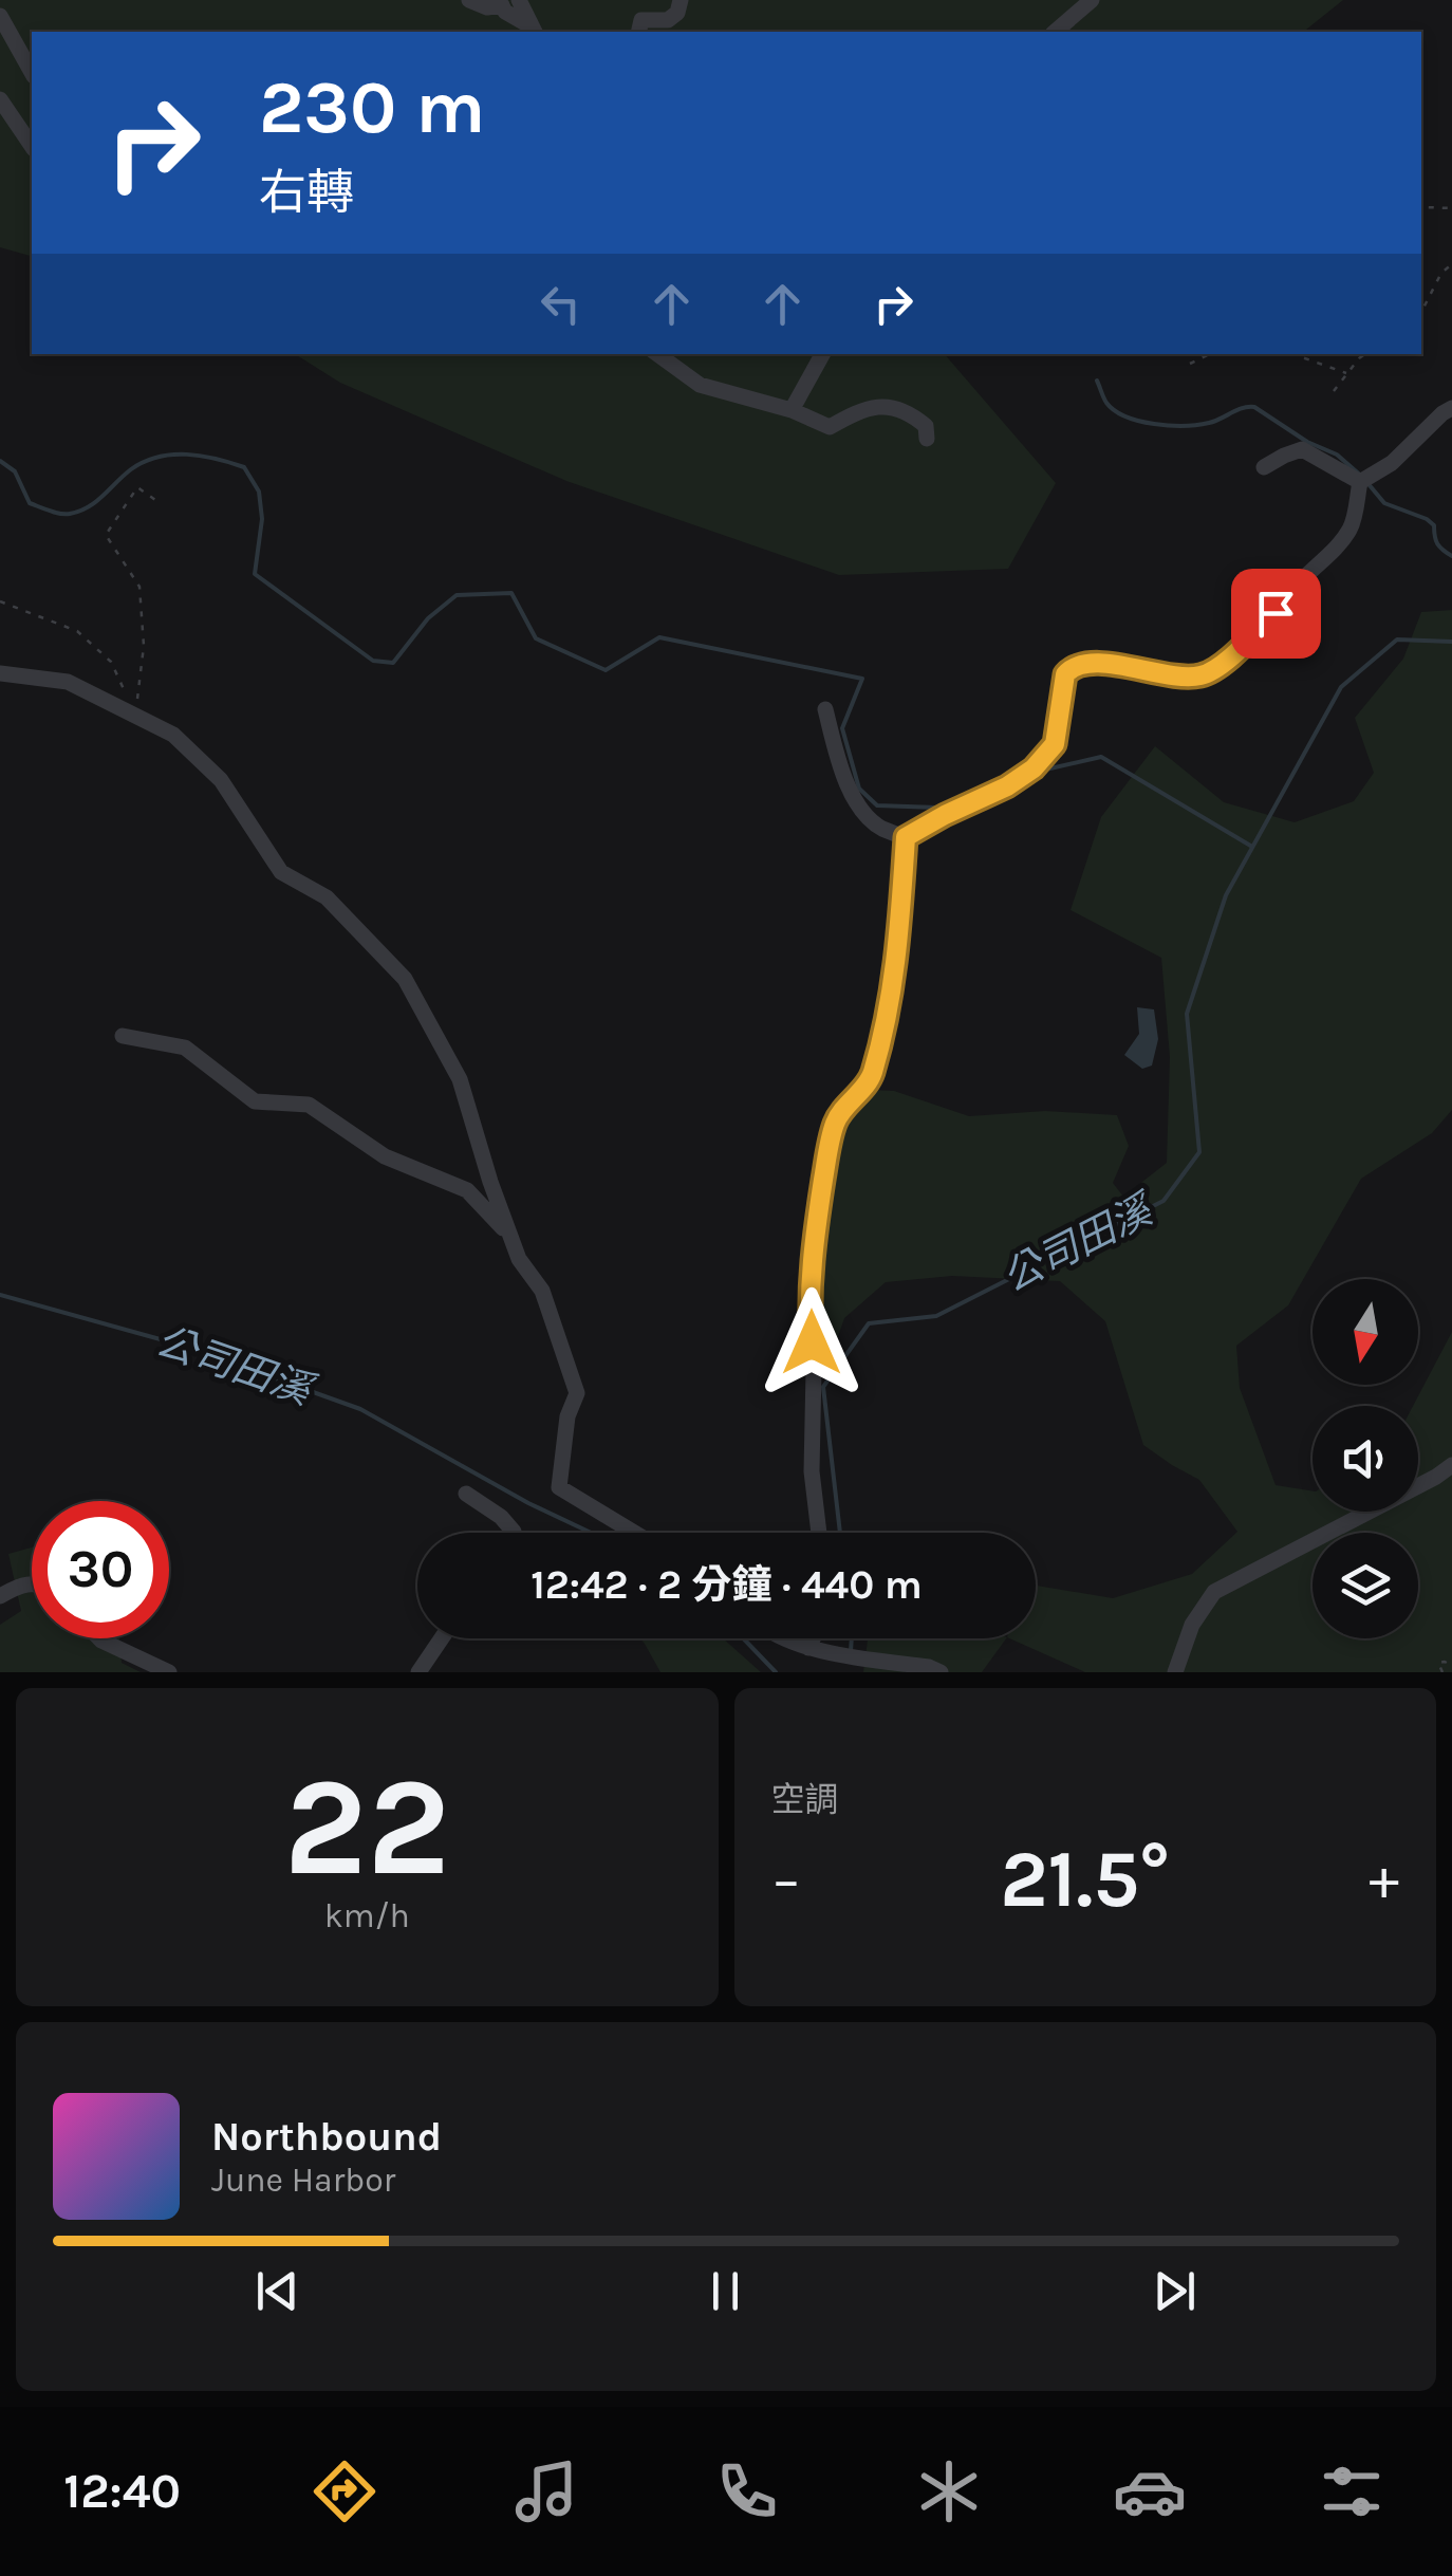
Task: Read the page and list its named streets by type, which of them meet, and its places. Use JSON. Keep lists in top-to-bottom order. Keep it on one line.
{"water":["公司田溪"],"north":"bottom","page":{"turn":["230 m","右轉"],"limit":"30","trip":"12:42 · 2 分鐘 · 440 m","tile":[["22","km/h"],"空調"],"heat":["−","21.5°","+"],"song":["Northbound","June Harbor"],"tabs":"12:40"}}
